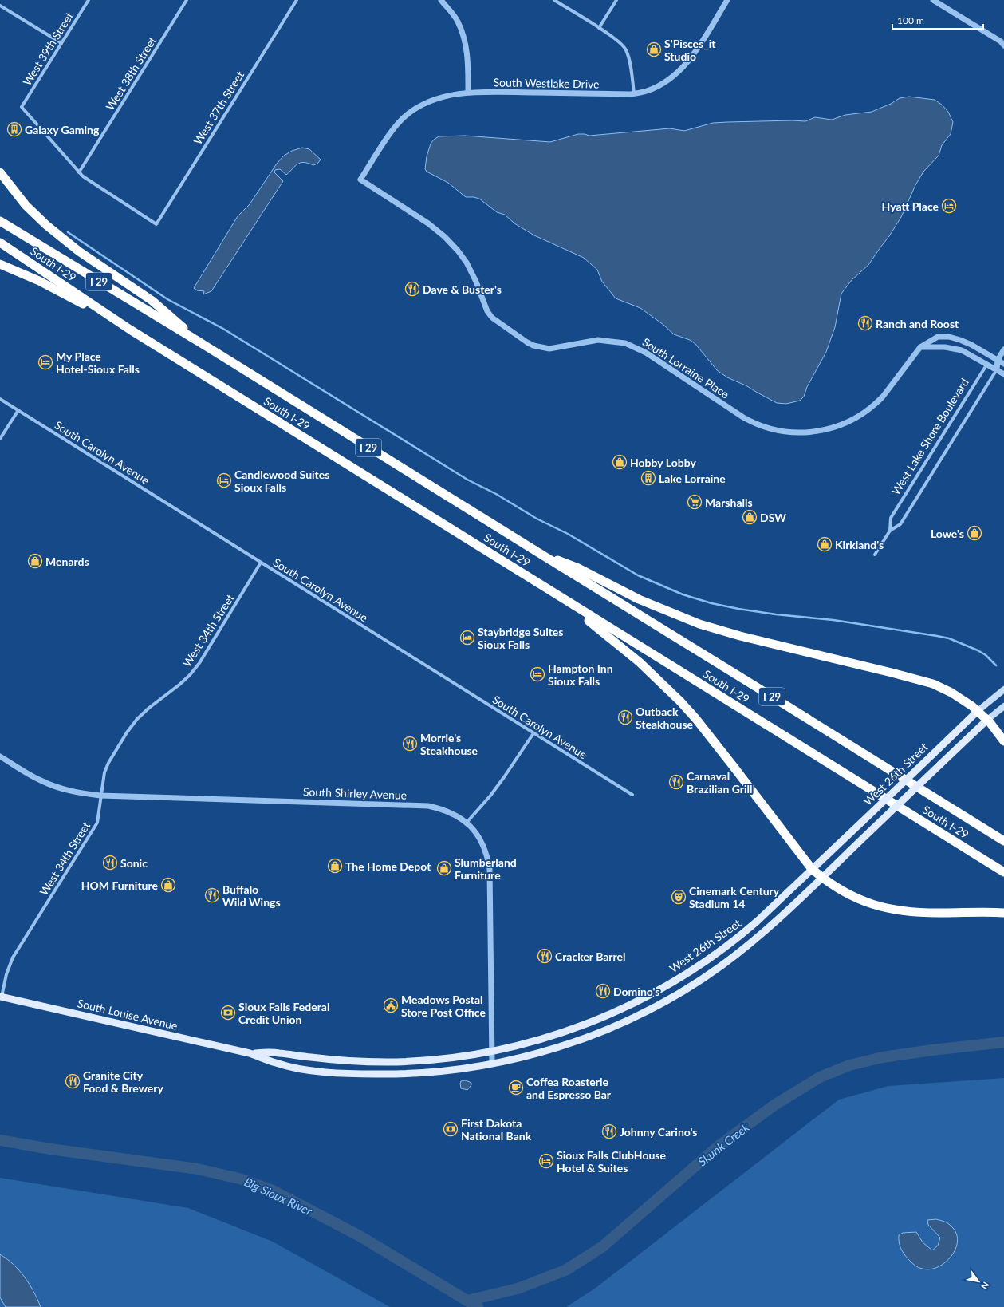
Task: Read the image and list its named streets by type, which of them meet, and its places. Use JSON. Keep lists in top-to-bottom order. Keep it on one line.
{"streets":{"highway":["South I-29","I 29"],"main road":["West 26th Street","South Louise Avenue"],"street":["West 39th Street","West 38th Street","South Westlake Drive","West 37th Street","South Lorraine Place","West Lake Shore Boulevard","South Carolyn Avenue","West 34th Street","South Shirley Avenue"]},"crossings":[["West 39th Street","West 38th Street"],["West 39th Street","West 37th Street"],["West 38th Street","West 37th Street"],["South Westlake Drive","South Lorraine Place"],["South Lorraine Place","West Lake Shore Boulevard"],["South Carolyn Avenue","West 34th Street"],["West 34th Street","South Shirley Avenue"],["West 34th Street","South Louise Avenue"],["West 26th Street","South Shirley Avenue"],["West 26th Street","South Louise Avenue"],["South Shirley Avenue","South Louise Avenue"]],"water":["Skunk Creek","Big Sioux River"],"places":{"shop":["S'Pisces_it Studio","Hobby Lobby","DSW","Lowe's","Kirkland's","Menards","The Home Depot","Slumberland Furniture","HOM Furniture"],"building":["Galaxy Gaming","Lake Lorraine"],"hotel":["Hyatt Place","My Place Hotel-Sioux Falls","Candlewood Suites Sioux Falls","Staybridge Suites Sioux Falls","Hampton Inn Sioux Falls","Sioux Falls ClubHouse Hotel & Suites"],"restaurant":["Dave & Buster's","Ranch and Roost","Outback Steakhouse","Morrie's Steakhouse","Carnaval Brazilian Grill","Sonic","Buffalo Wild Wings","Cracker Barrel","Domino's","Granite City Food & Brewery","Johnny Carino's"],"supermarket":["Marshalls"],"theatre":["Cinemark Century Stadium 14"],"public building":["Meadows Postal Store Post Office"],"bank":["Sioux Falls Federal Credit Union","First Dakota National Bank"],"cafe":["Coffea Roasterie and Espresso Bar"]},"scale_bar":"100 m","north":"bottom right"}
